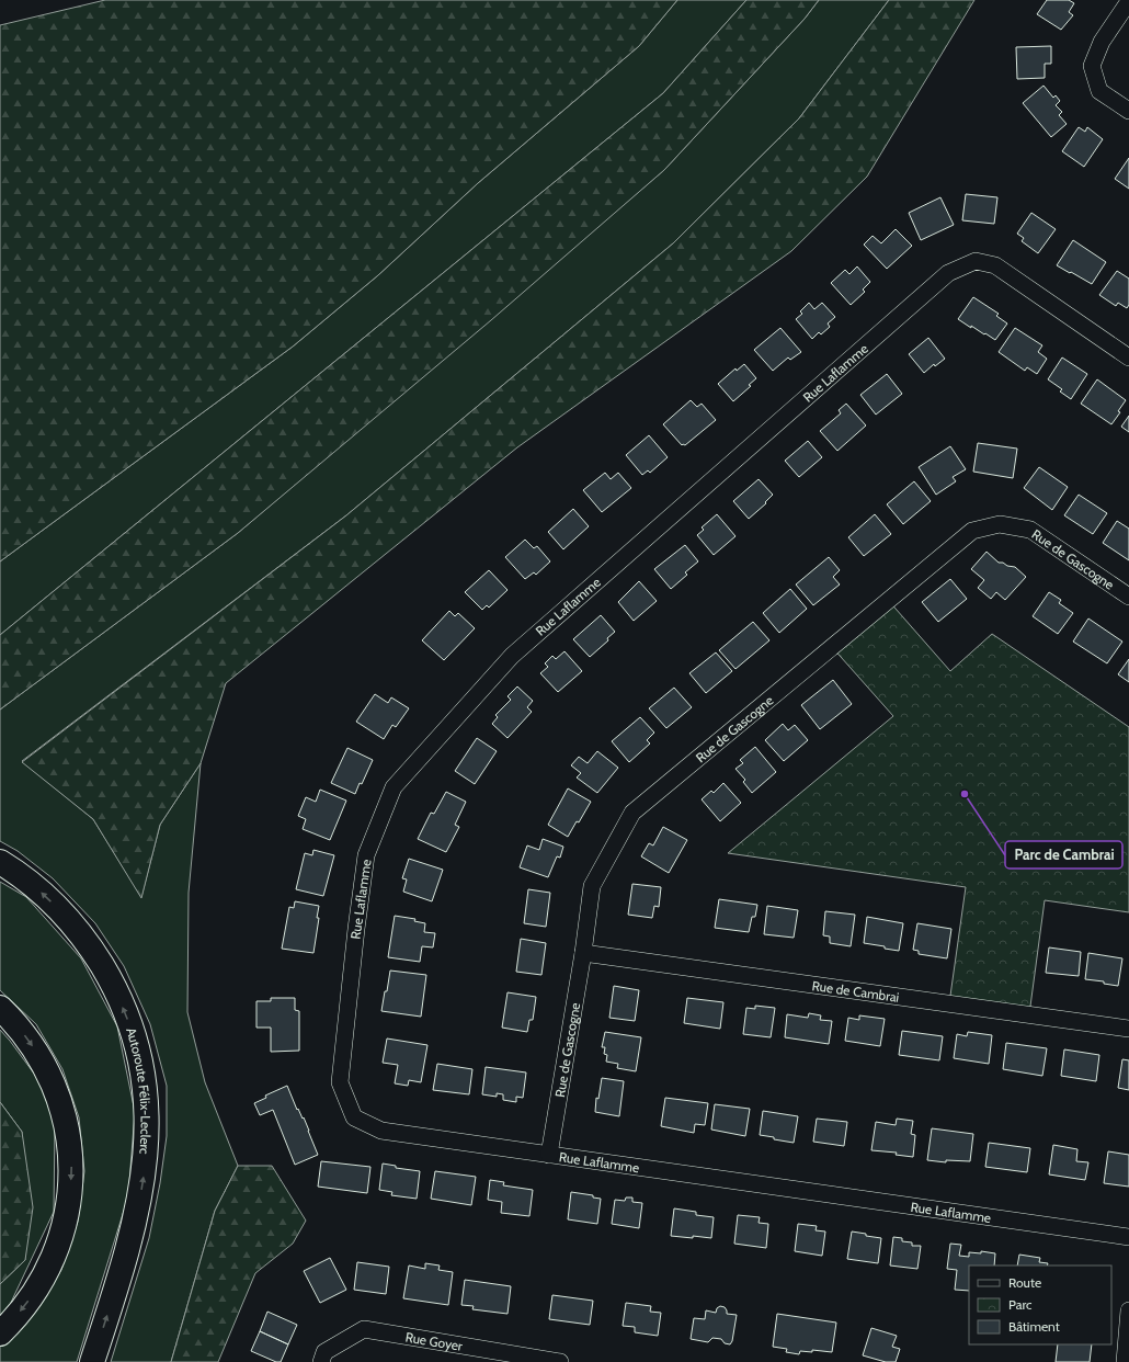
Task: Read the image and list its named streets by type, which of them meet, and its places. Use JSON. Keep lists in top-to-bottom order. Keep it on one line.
{"streets":{"highway":["Autoroute Félix-Leclerc"],"street":["Rue Laflamme","Rue de Gascogne","Rue de Cambrai","Rue Goyer"]},"crossings":[["Rue Laflamme","Rue de Gascogne"],["Rue de Gascogne","Rue de Cambrai"]],"one_way":["Autoroute Félix-Leclerc"],"places":["Parc de Cambrai"],"legend":["Route","Parc","Bâtiment"]}
